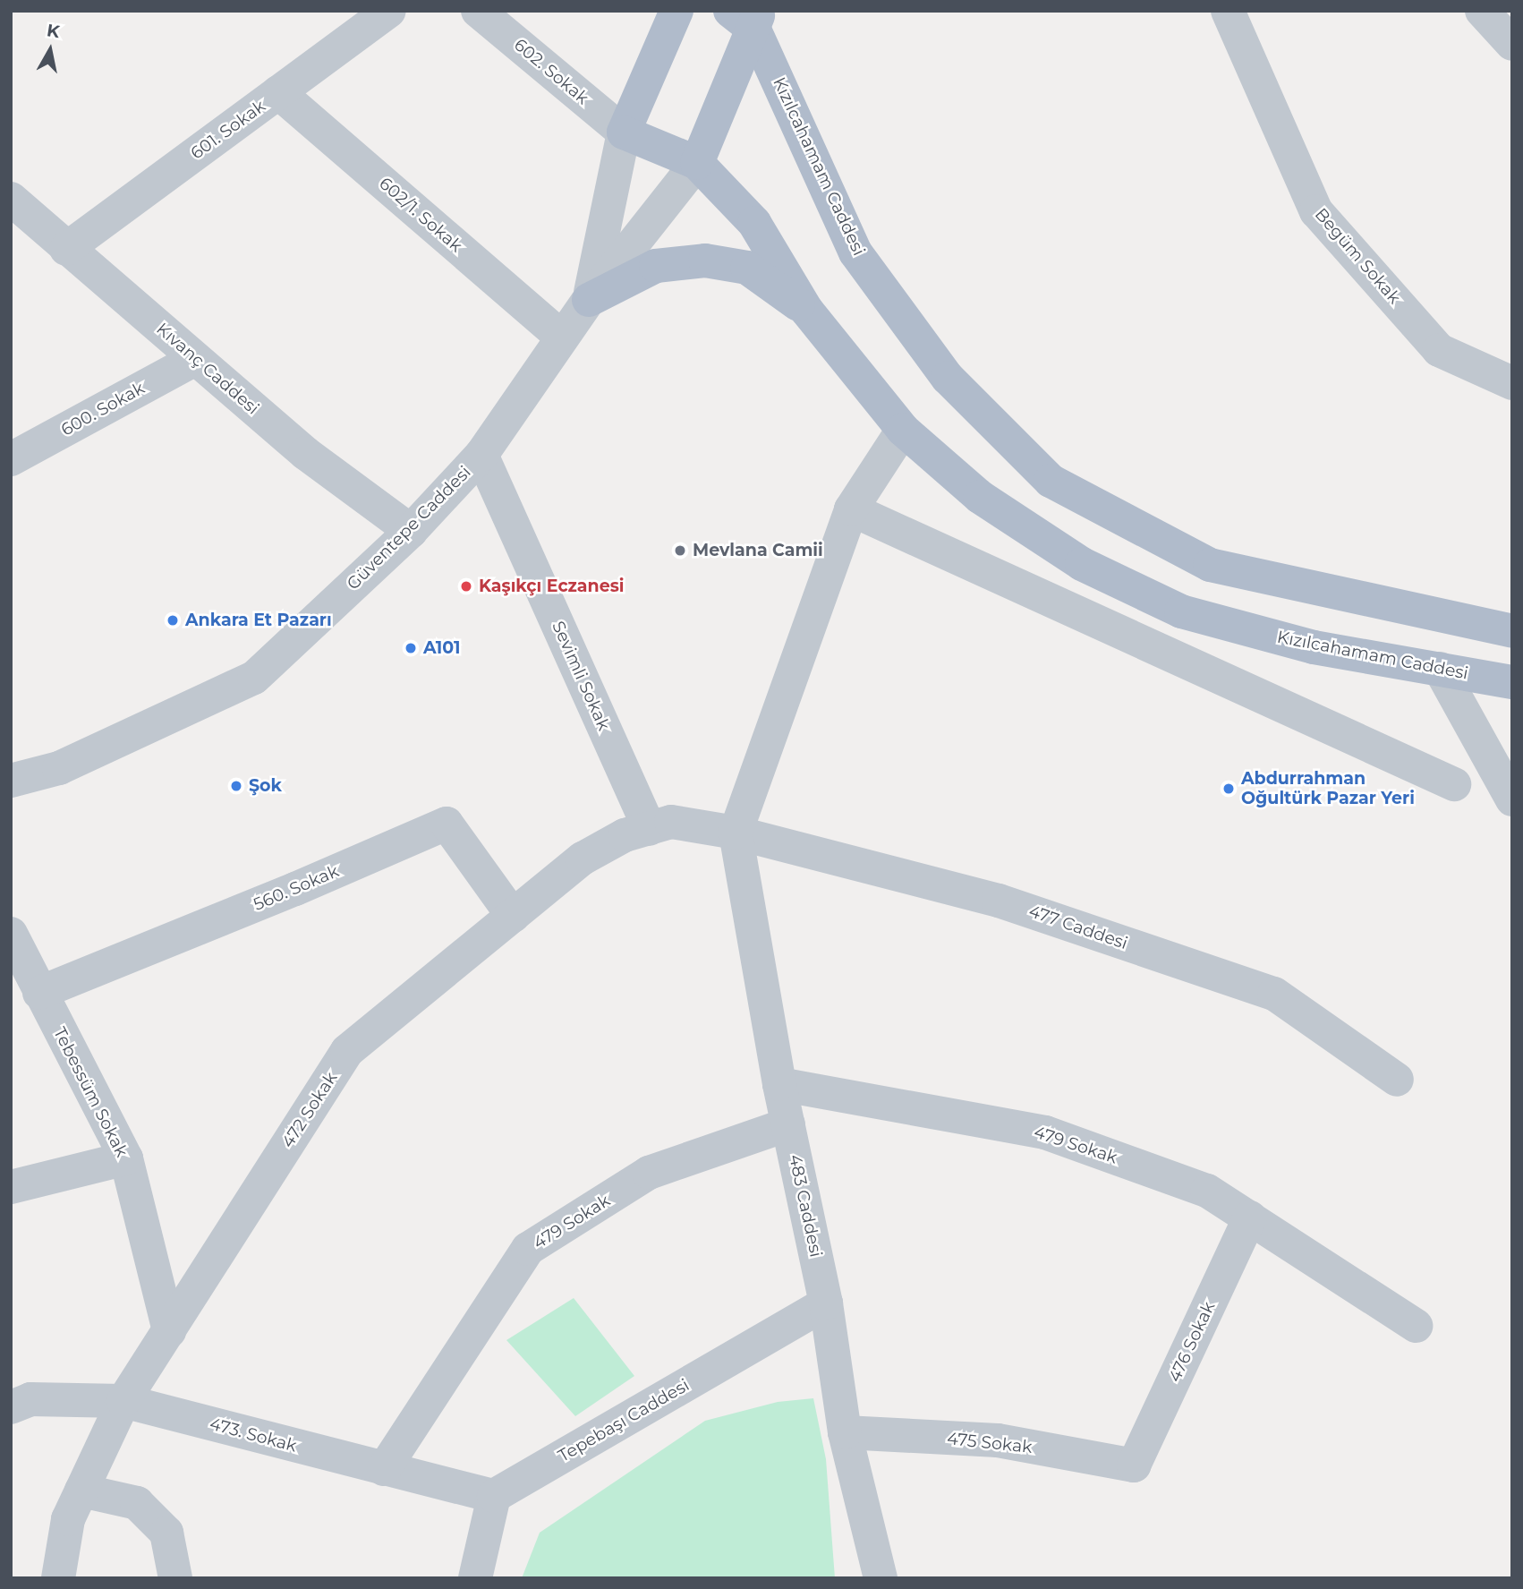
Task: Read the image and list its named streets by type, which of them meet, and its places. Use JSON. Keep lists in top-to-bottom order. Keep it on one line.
{"streets":{"main road":["Kızılcahamam Caddesi"],"street":["602. Sokak","601. Sokak","602/1. Sokak","Begüm Sokak","Kıvanç Caddesi","600. Sokak","Güventepe Caddesi","Sevimli Sokak","560. Sokak","477 Caddesi","Tebessüm Sokak","472 Sokak","479 Sokak","483 Caddesi","476 Sokak","Tepebaşı Caddesi","473. Sokak","475 Sokak"]},"crossings":[["602. Sokak","Kızılcahamam Caddesi"],["601. Sokak","602/1. Sokak"],["601. Sokak","Kıvanç Caddesi"],["Kızılcahamam Caddesi","Güventepe Caddesi"],["602/1. Sokak","Güventepe Caddesi"],["Kıvanç Caddesi","600. Sokak"],["Kıvanç Caddesi","Güventepe Caddesi"],["Güventepe Caddesi","Sevimli Sokak"],["Sevimli Sokak","472 Sokak"],["560. Sokak","Tebessüm Sokak"],["560. Sokak","472 Sokak"],["477 Caddesi","472 Sokak"],["477 Caddesi","483 Caddesi"],["Tebessüm Sokak","472 Sokak"],["472 Sokak","483 Caddesi"],["472 Sokak","473. Sokak"],["479 Sokak","483 Caddesi"],["479 Sokak","476 Sokak"],["479 Sokak","473. Sokak"],["483 Caddesi","Tepebaşı Caddesi"],["483 Caddesi","475 Sokak"],["476 Sokak","475 Sokak"],["Tepebaşı Caddesi","473. Sokak"]],"places":["Mevlana Camii","Kaşıkçı Eczanesi","Ankara Et Pazarı","A101","Şok","Abdurrahman Oğultürk Pazar Yeri"],"north":"top"}
